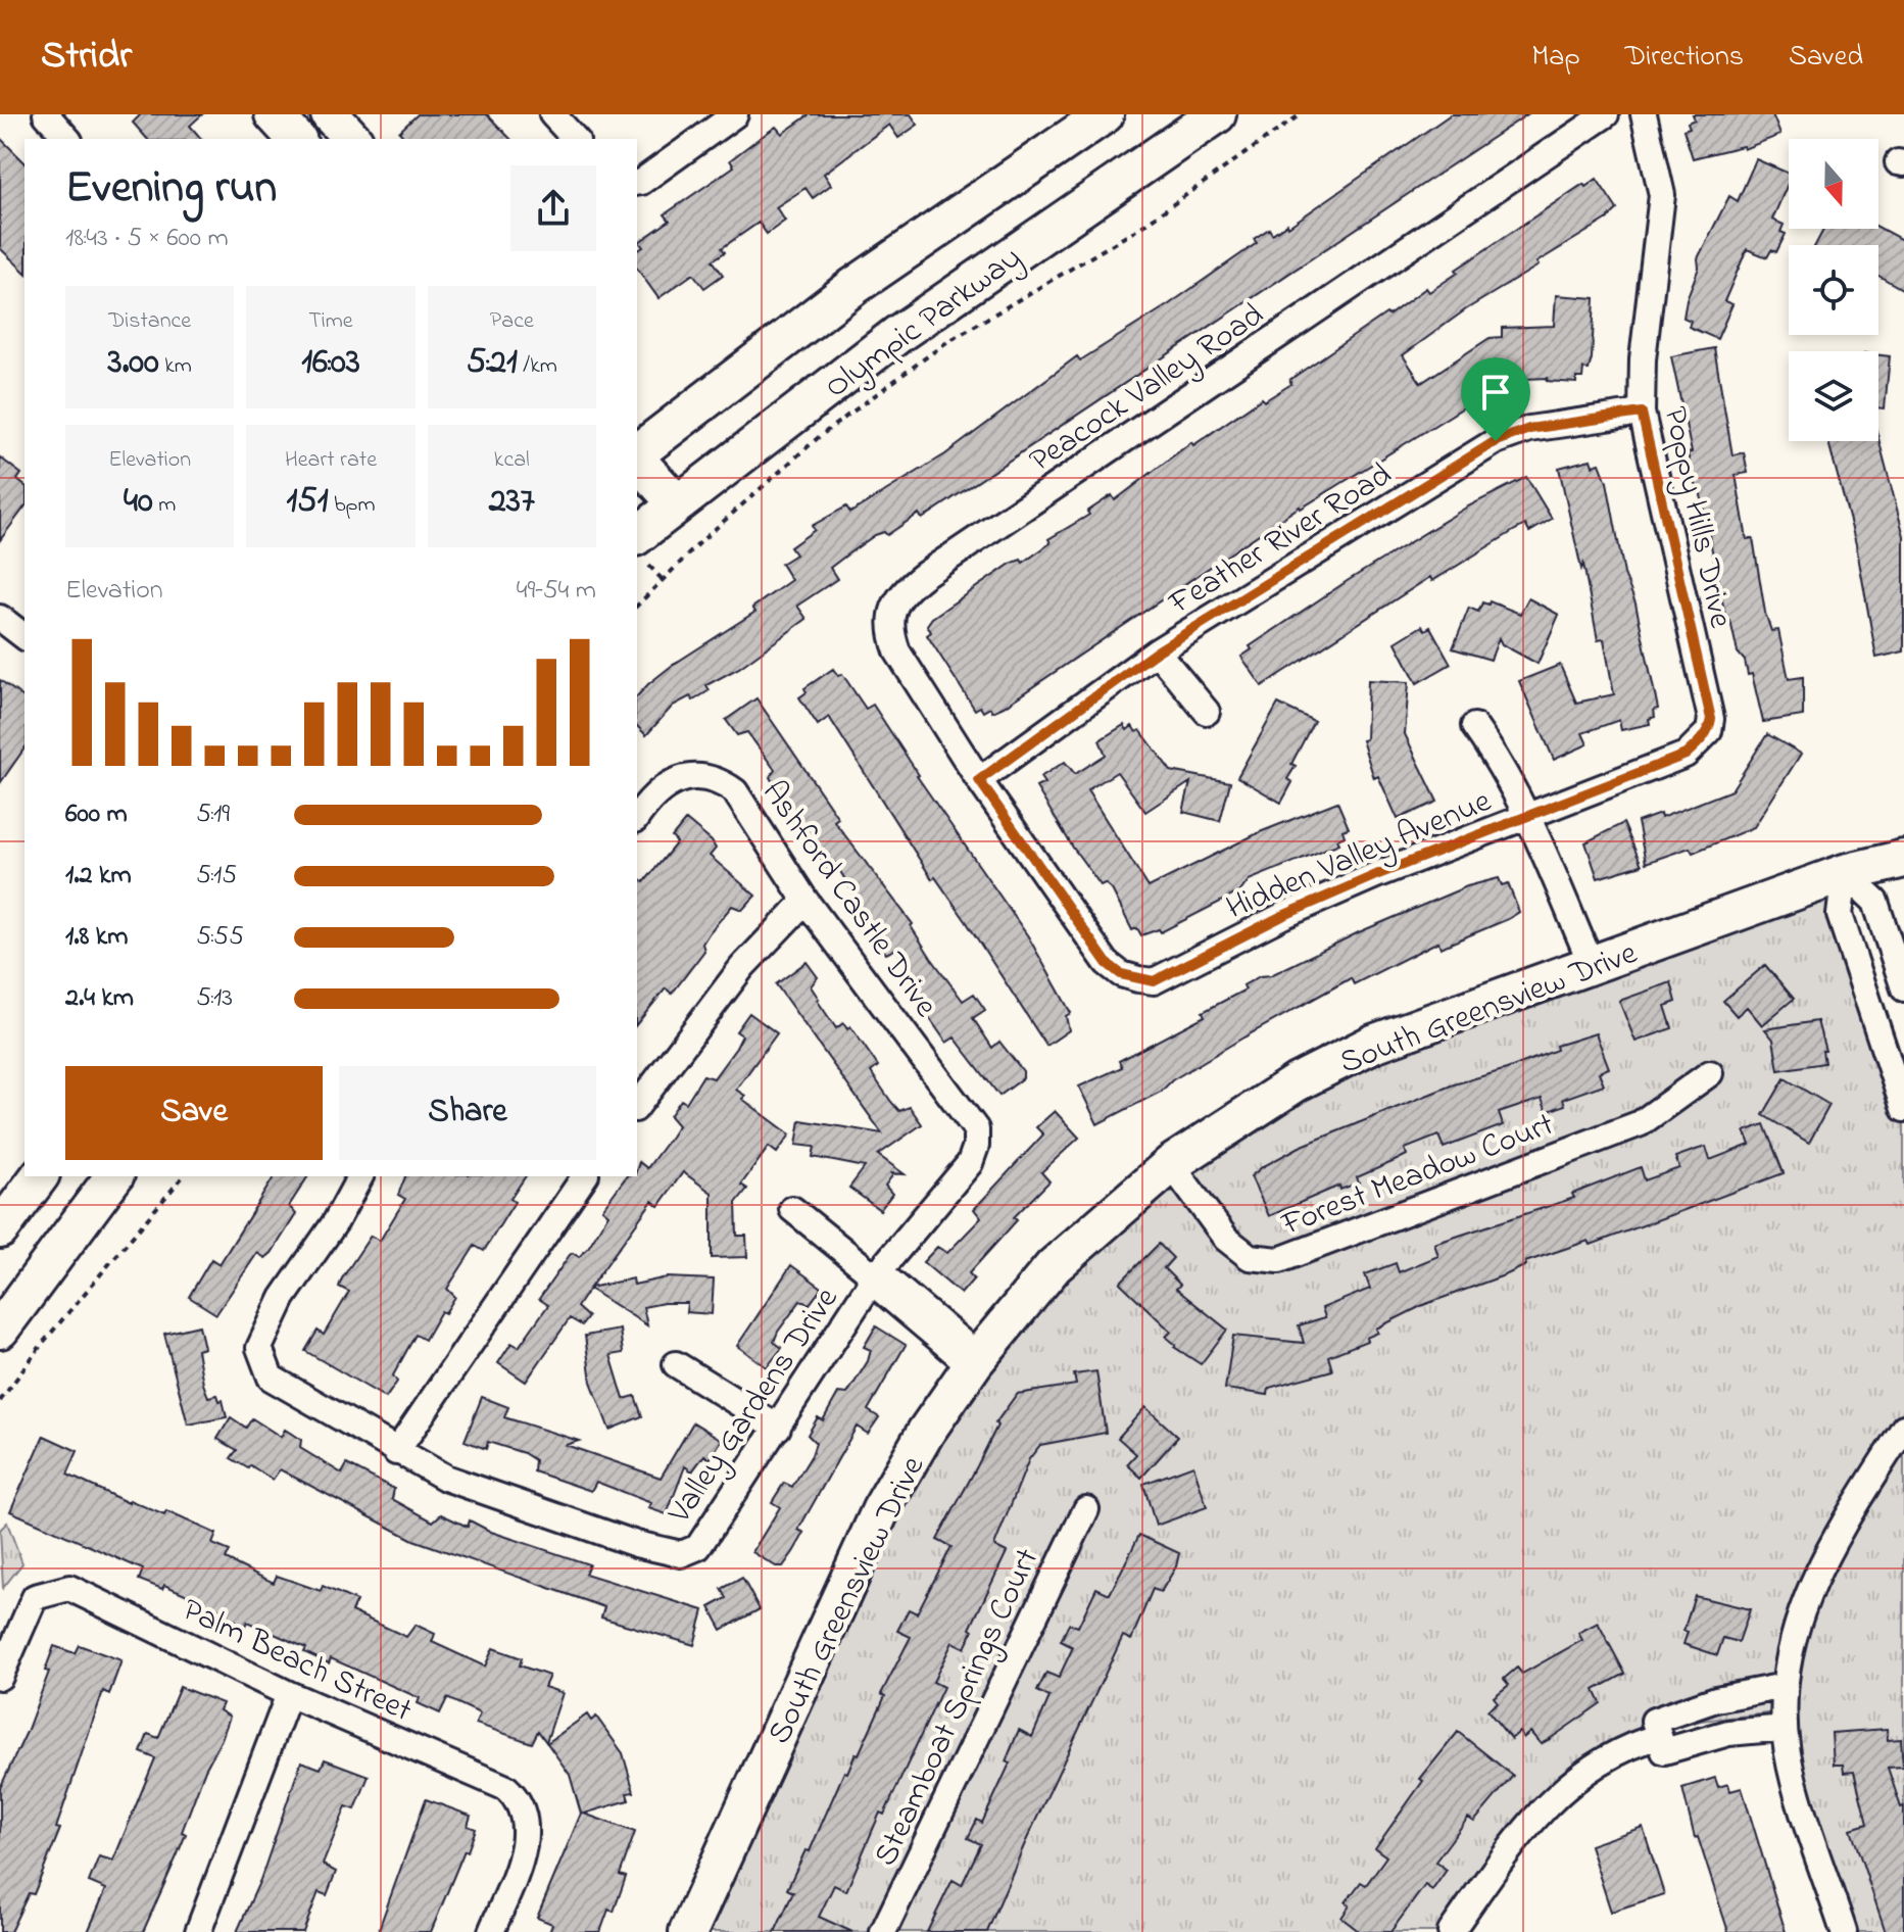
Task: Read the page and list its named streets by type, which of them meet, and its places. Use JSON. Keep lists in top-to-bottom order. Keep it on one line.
{"streets":{"street":["Olympic Parkway","Peacock Valley Road","Poppy Hills Drive","Feather River Road","Hidden Valley Avenue","Ashford Castle Drive","South Greensview Drive","Forest Meadow Court","Valley Gardens Drive","Palm Beach Street","Steamboat Springs Court"]},"crossings":[["Peacock Valley Road","Feather River Road"],["Peacock Valley Road","Hidden Valley Avenue"],["Poppy Hills Drive","Feather River Road"],["Poppy Hills Drive","Hidden Valley Avenue"],["Feather River Road","Hidden Valley Avenue"],["Ashford Castle Drive","Valley Gardens Drive"],["South Greensview Drive","Forest Meadow Court"]],"north":"bottom","page":{"header":"Stridr","nav":["Map","Directions","Saved"],"heading":["Evening run","18:43 · 5 × 600 m"],"stats":[["Distance","3.00 km"],["Time","16:03"],["Pace","5:21 /km"],["Elevation","40 m"],["Heart rate","151 bpm"],["kcal","237"]],"chart":["Elevation","49–54 m"],"list":[{"name":"600 m","note":"5:19"},{"name":"1.2 km","note":"5:15"},{"name":"1.8 km","note":"5:55"},{"name":"2.4 km","note":"5:13"}],"buttons":["Save","Share"]}}
